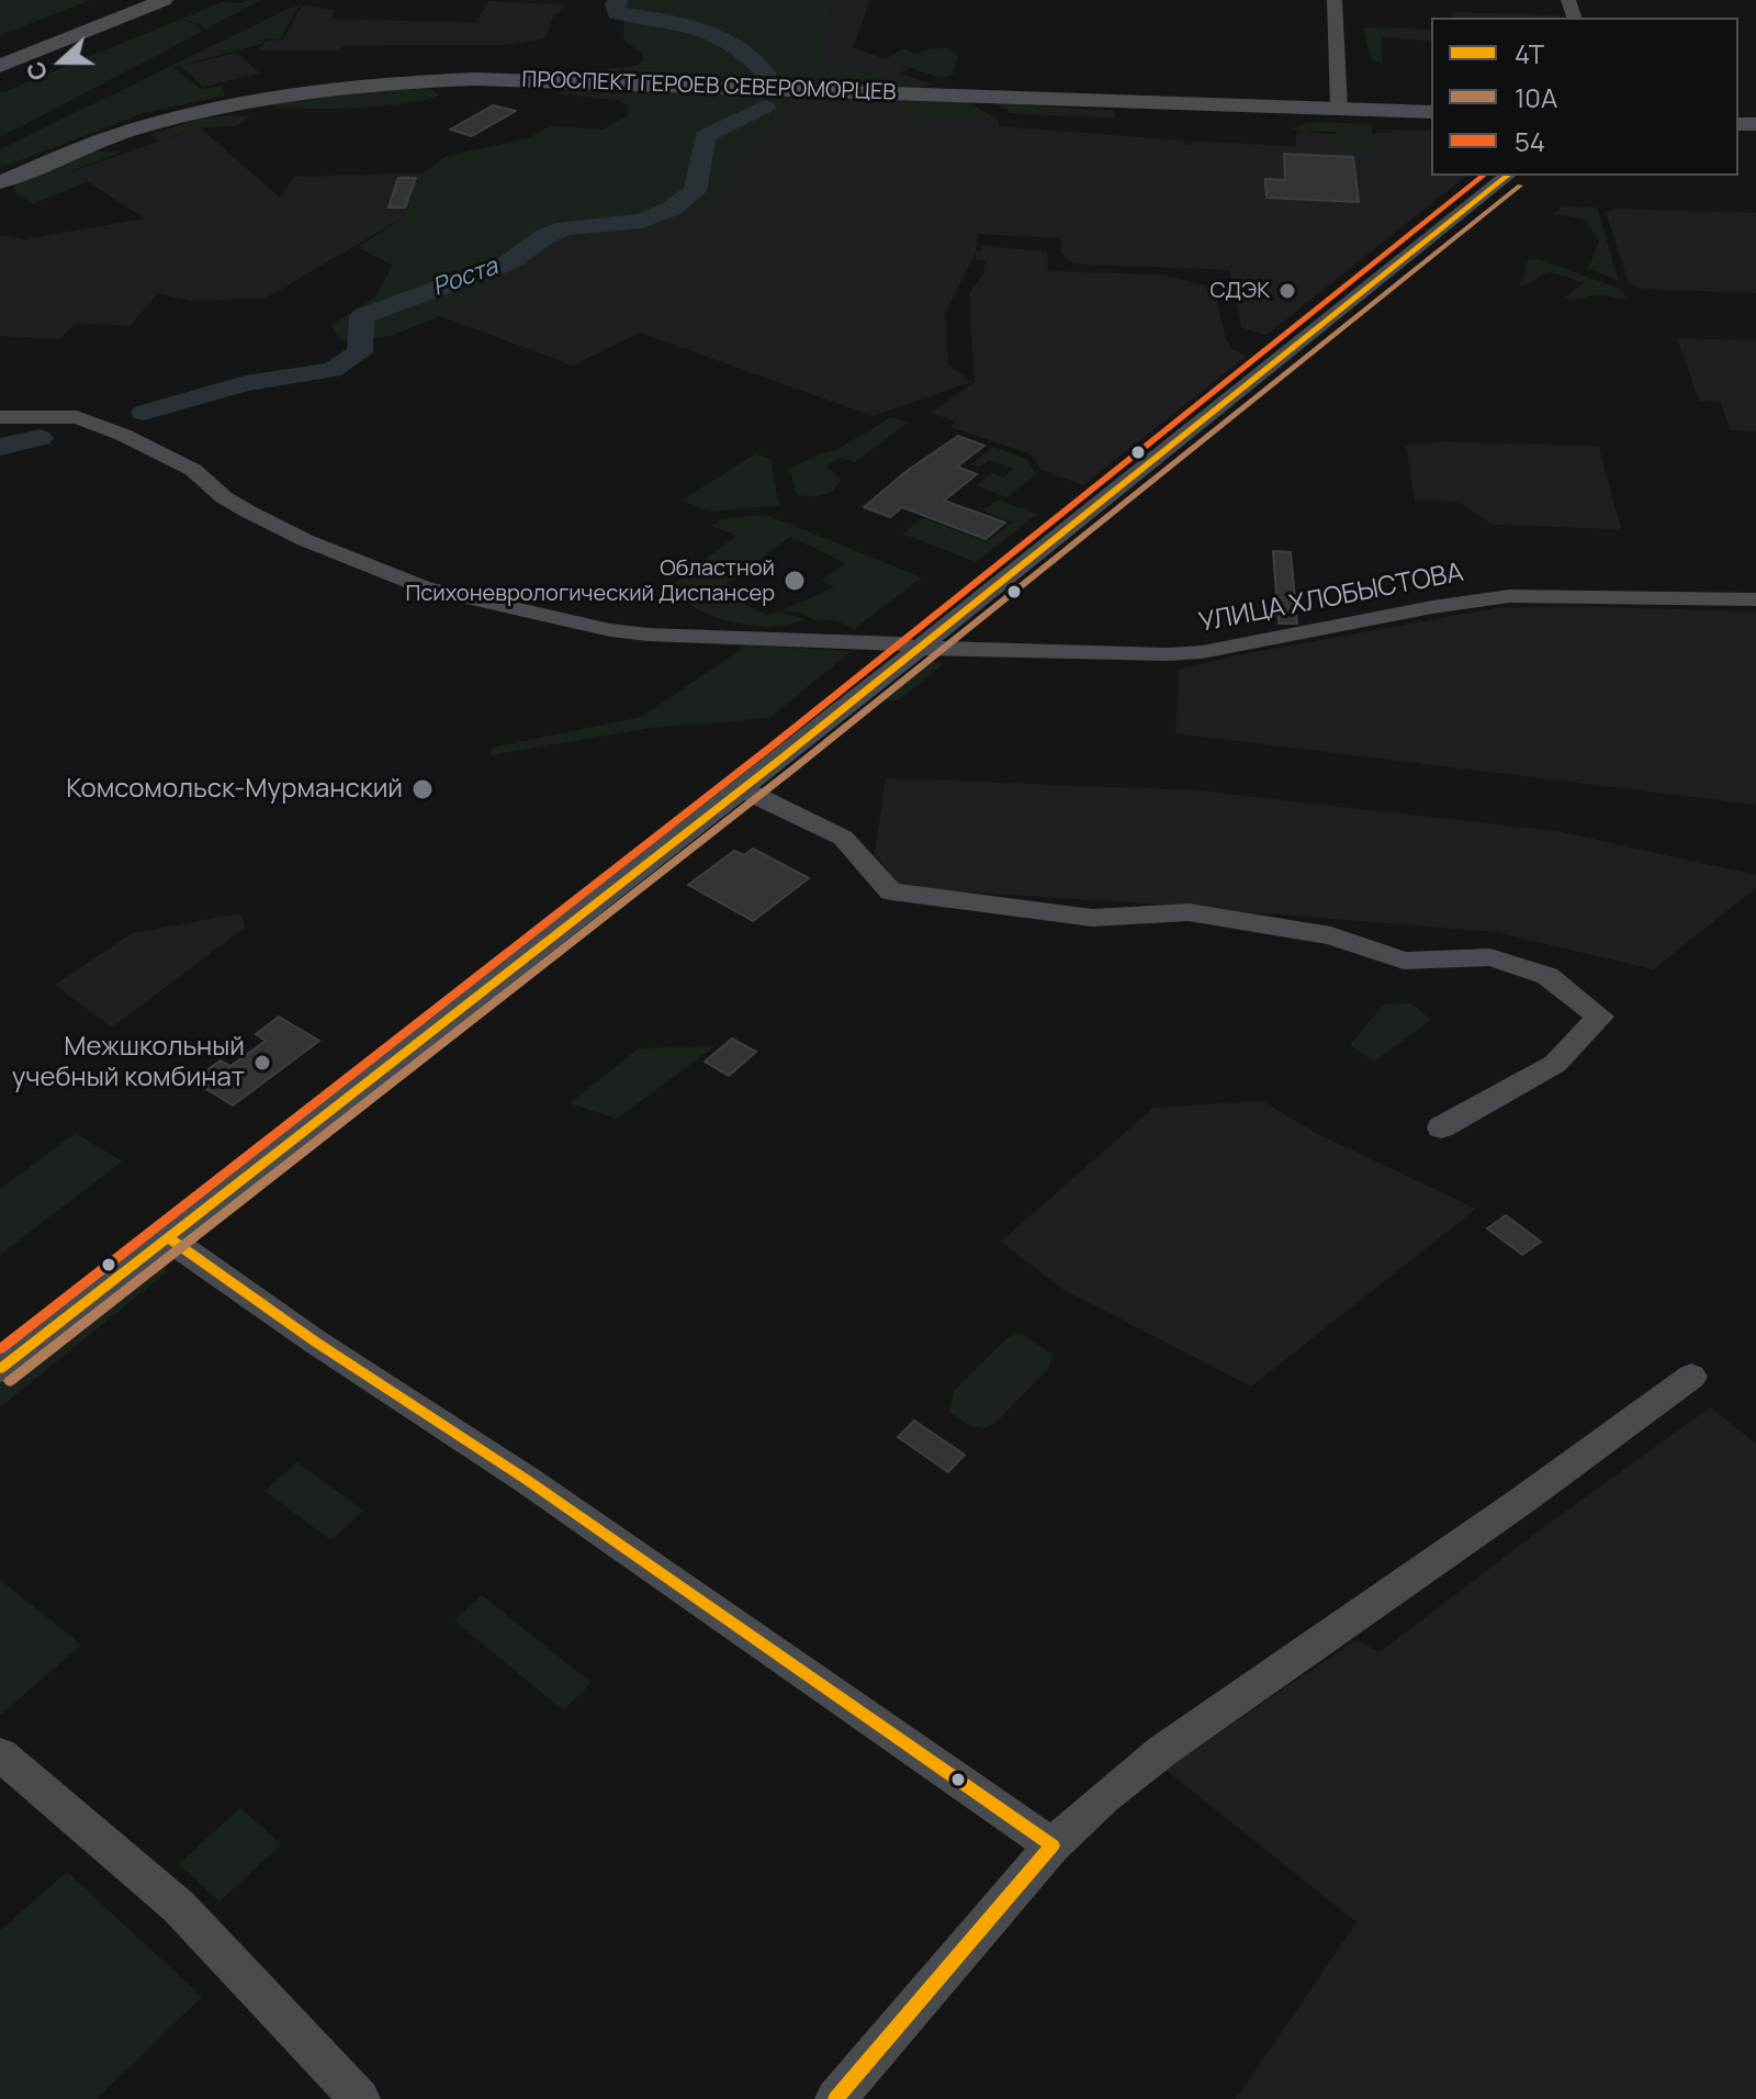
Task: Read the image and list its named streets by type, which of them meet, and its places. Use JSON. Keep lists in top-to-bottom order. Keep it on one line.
{"streets":{"main road":["ПРОСПЕКТ ГЕРОЕВ СЕВЕРОМОРЦЕВ"],"street":["УЛИЦА ХЛОБЫСТОВА"]},"water":["Роста"],"places":["СДЭК","Областной Психоневрологический Диспансер","Комсомольск-Мурманский","Межшкольный учебный комбинат"],"lines":["transit line 4Т","transit line 54","transit line 10А"],"legend":["4Т","10А","54"],"north":"left"}
